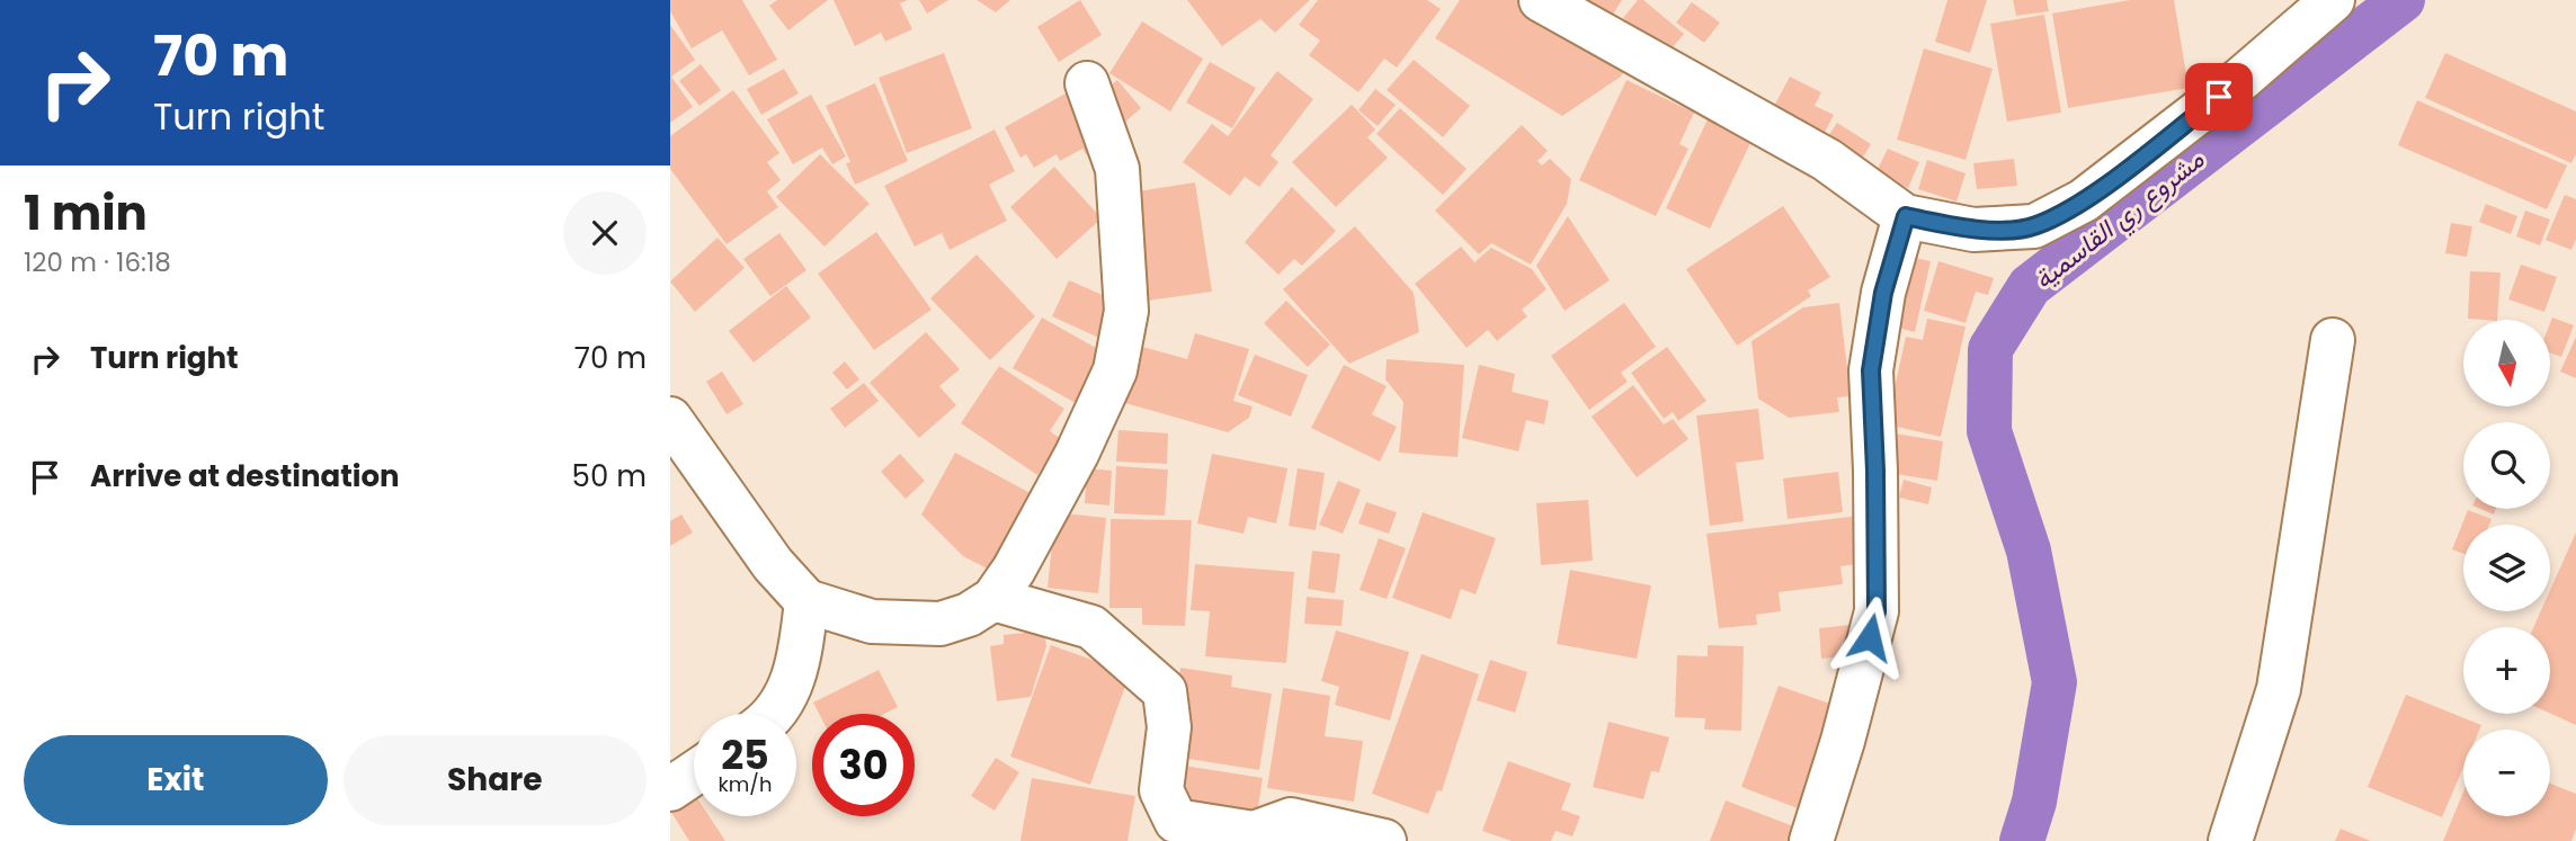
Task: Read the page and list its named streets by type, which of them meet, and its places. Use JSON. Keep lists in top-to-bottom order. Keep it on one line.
{"water":["مشروع ري القاسمية"],"north":"bottom","page":{"turn":["70 m","Turn right"],"heading":["1 min","120 m · 16:18"],"list":[{"name":"Turn right","value":"70 m"},{"name":"Arrive at destination","value":"50 m"}],"map_buttons":["+","−"],"speed":"25 km/h","limit":"30","buttons":["Exit","Share"]}}
